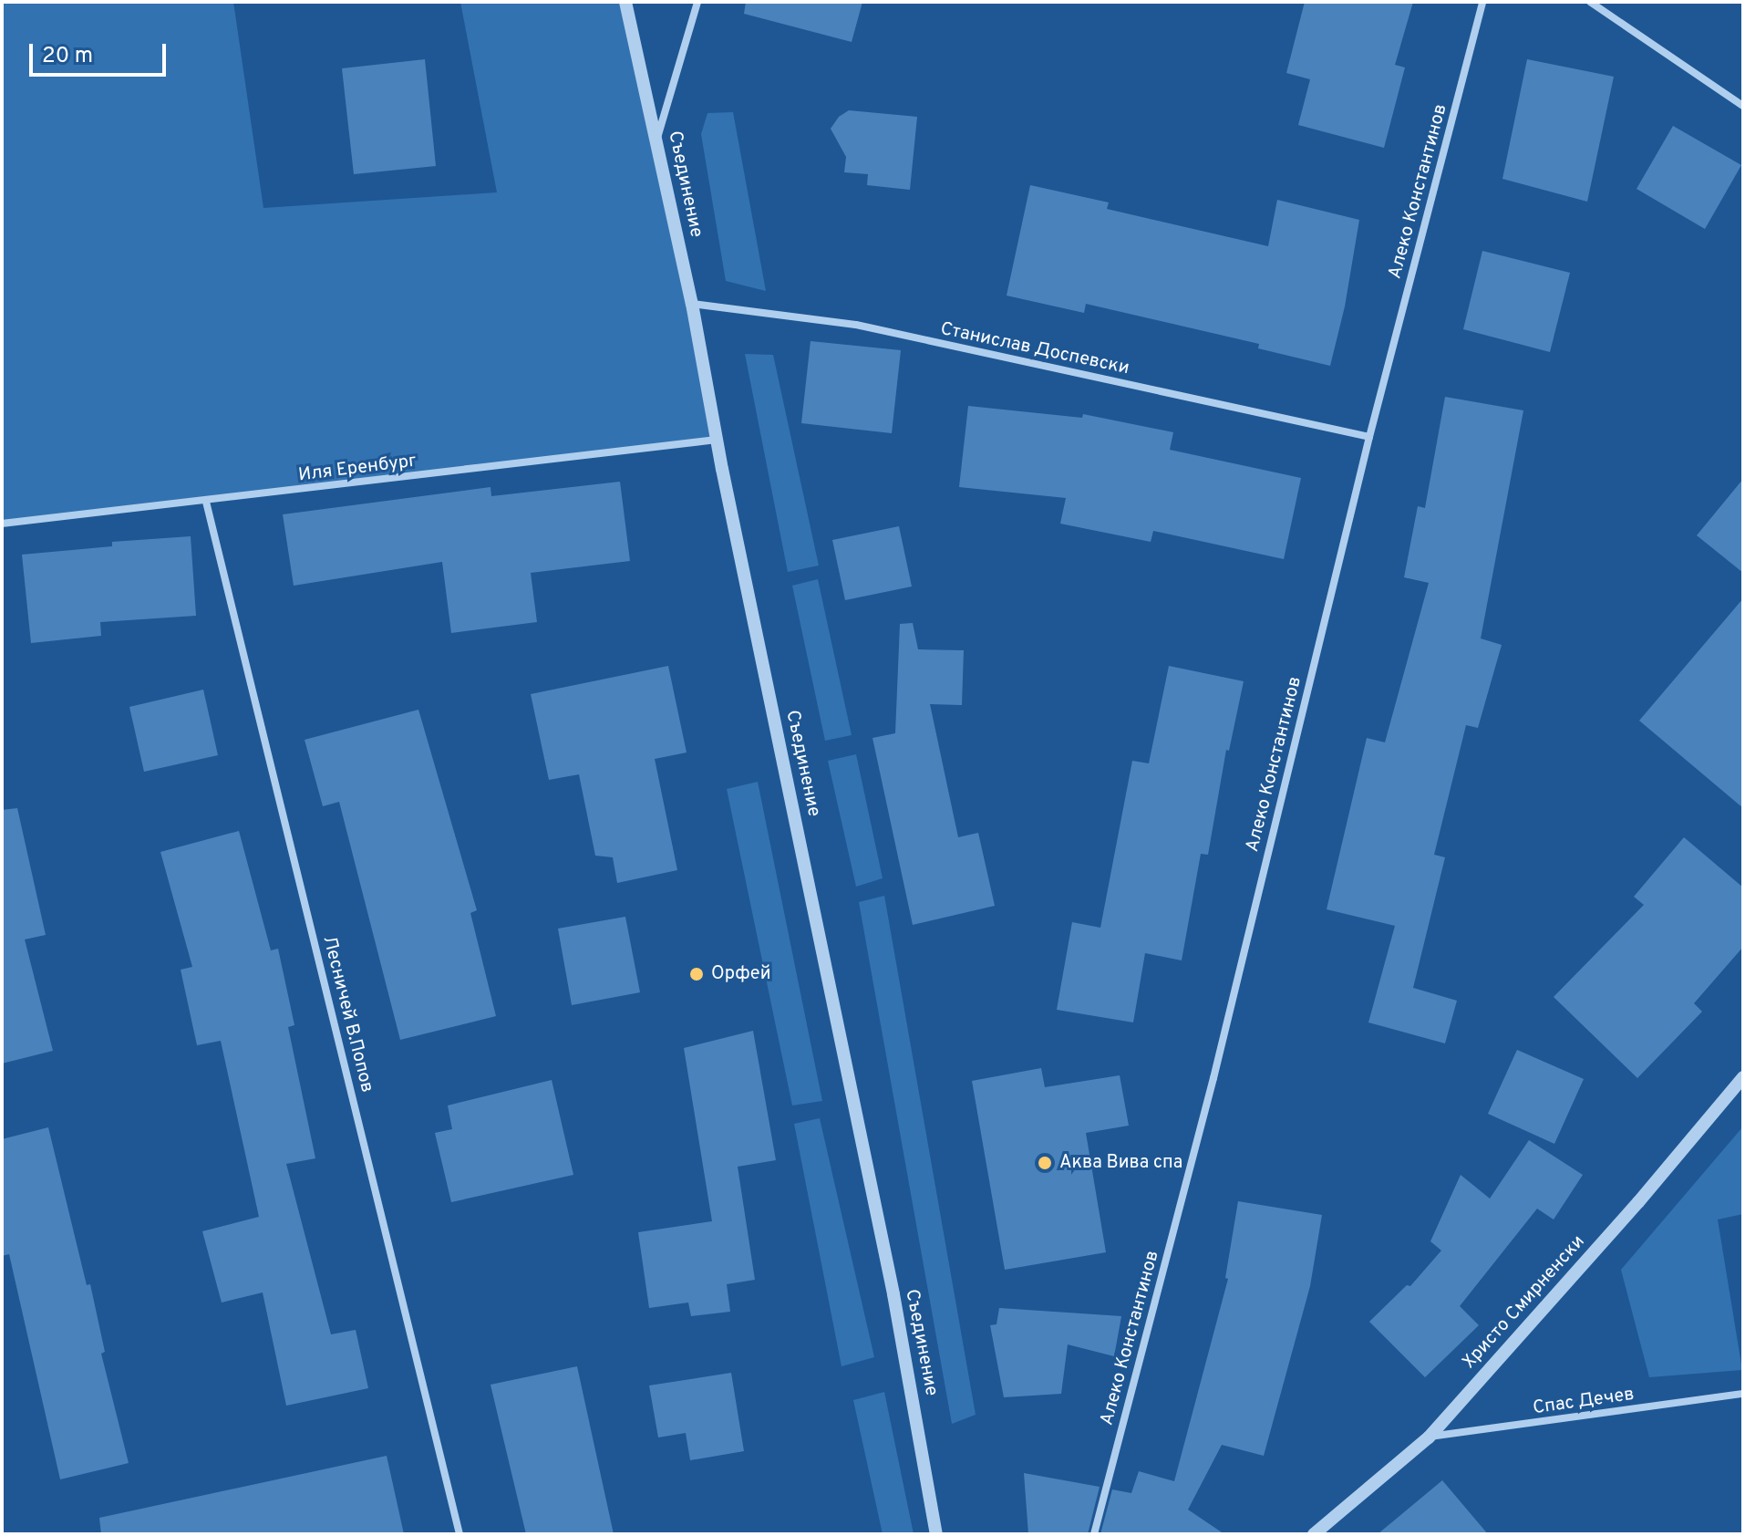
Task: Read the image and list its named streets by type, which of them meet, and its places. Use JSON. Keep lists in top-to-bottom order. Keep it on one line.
{"streets":{"street":["Съединение","Алеко Константинов","Станислав Доспевски","Иля Еренбург","Лесничей В.Попов","Христо Смирненски","Спас Дечев"]},"crossings":[["Съединение","Станислав Доспевски"],["Съединение","Иля Еренбург"],["Алеко Константинов","Станислав Доспевски"],["Иля Еренбург","Лесничей В.Попов"],["Христо Смирненски","Спас Дечев"]],"places":["Орфей","Аква Вива спа"],"scale_bar":"20 m"}
